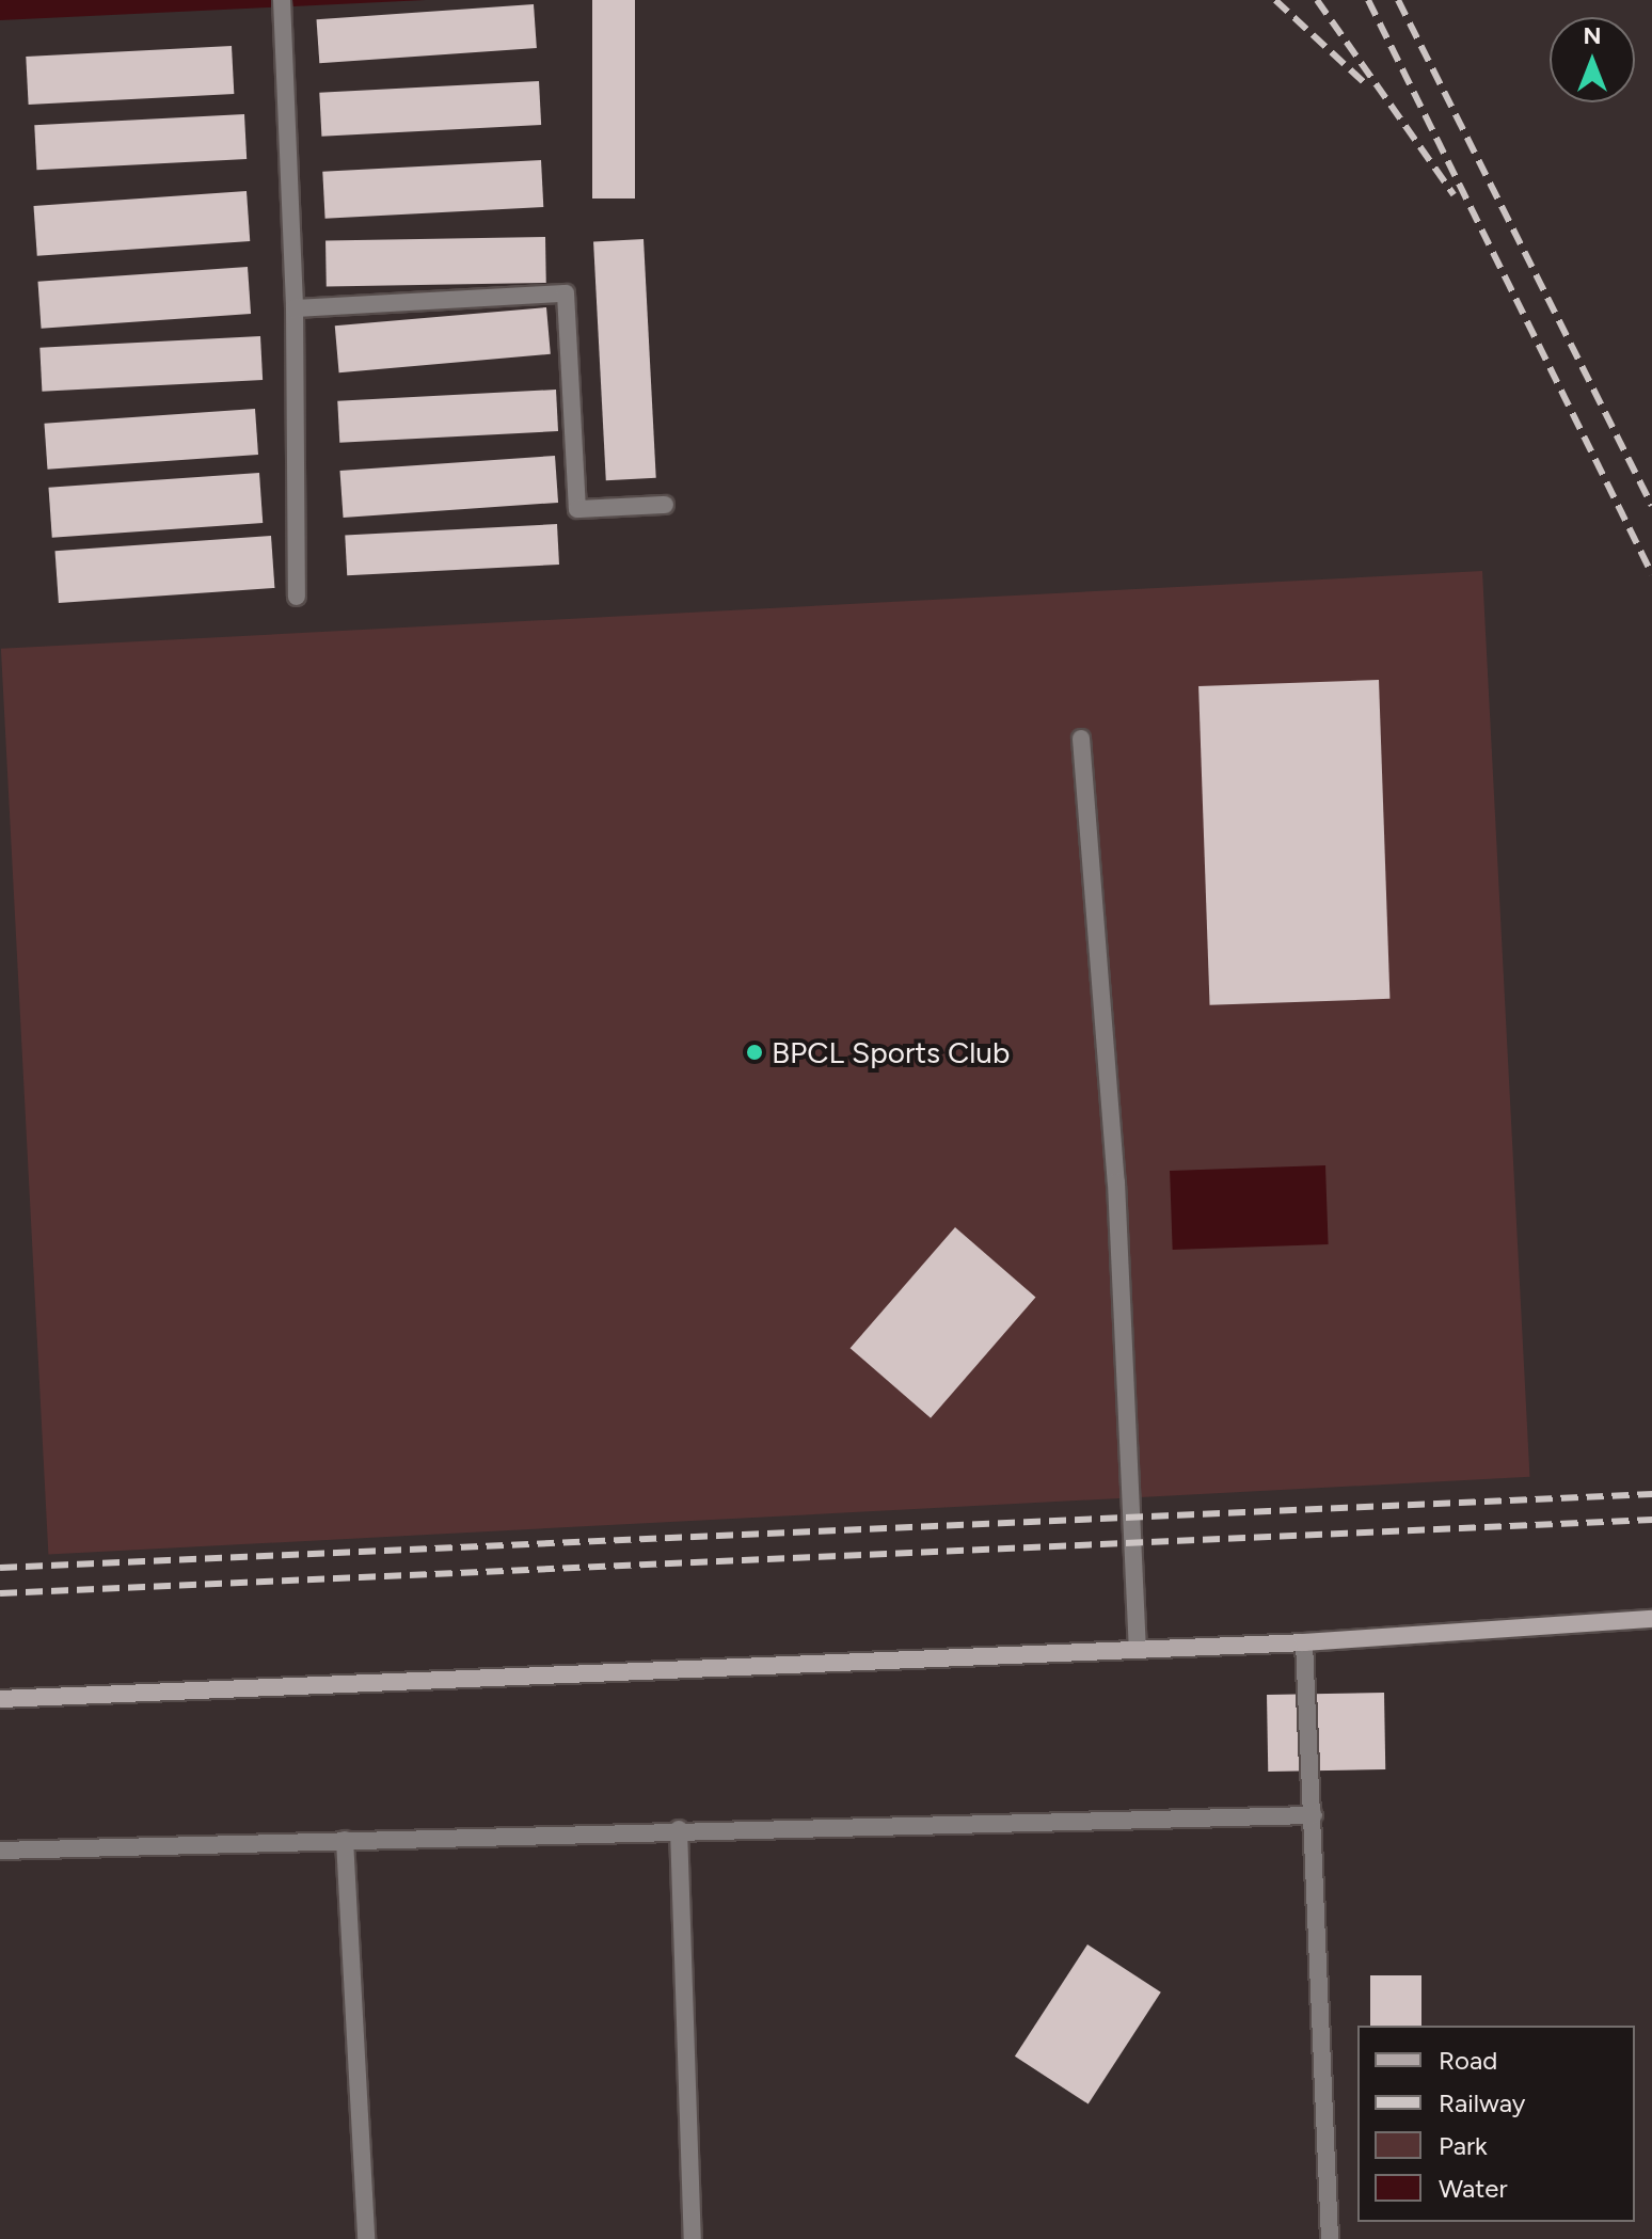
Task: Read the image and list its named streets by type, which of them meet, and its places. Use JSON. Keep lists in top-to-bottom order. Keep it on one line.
{"places":["BPCL Sports Club"],"legend":["Road","Railway","Park","Water"],"north":"top"}
